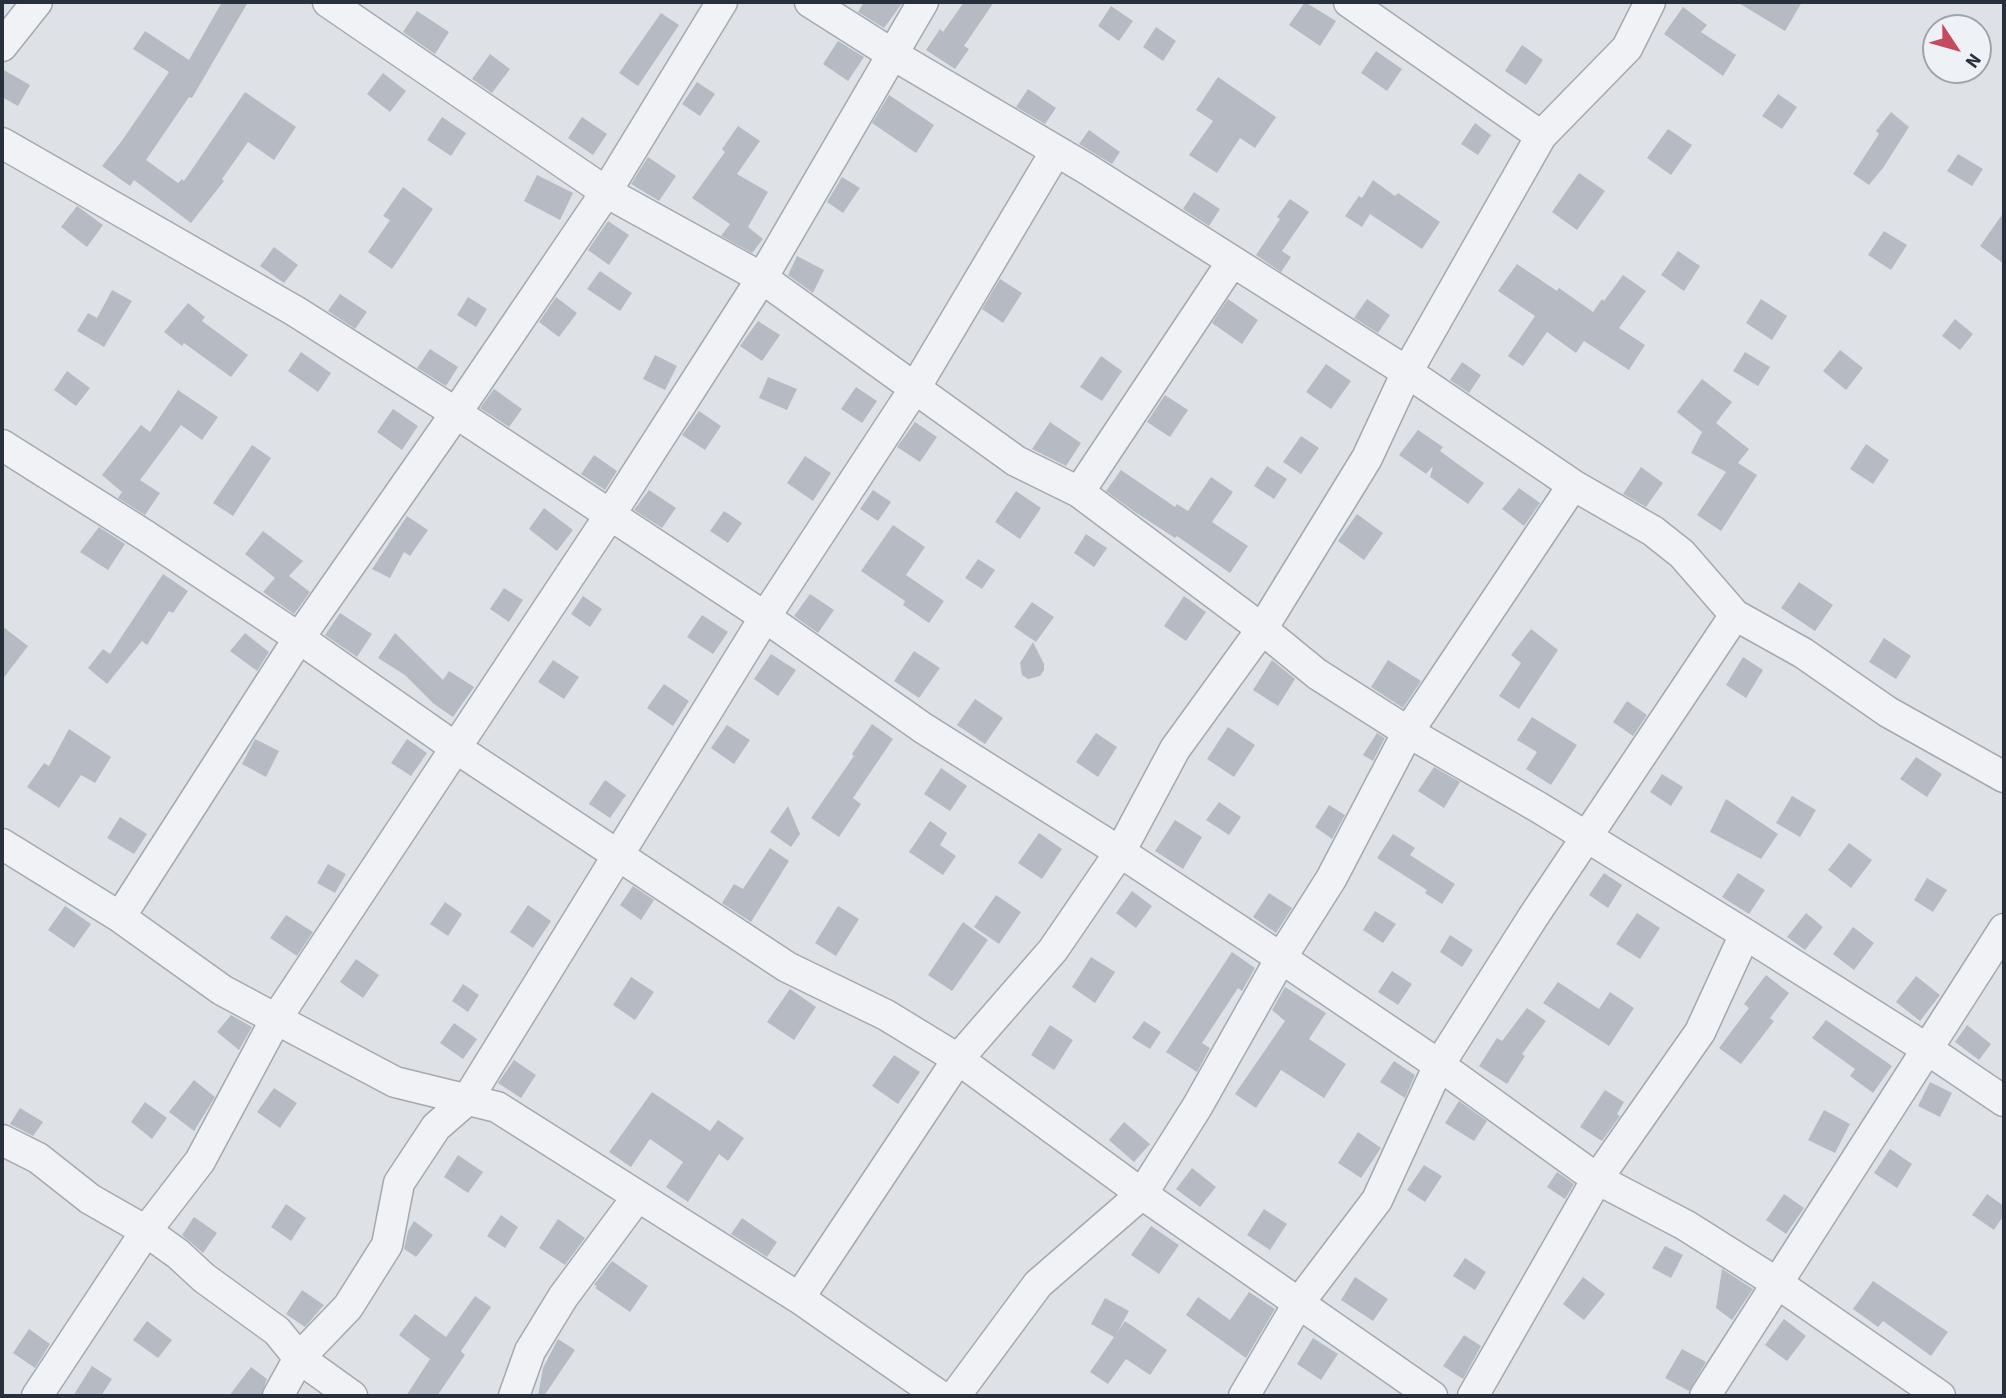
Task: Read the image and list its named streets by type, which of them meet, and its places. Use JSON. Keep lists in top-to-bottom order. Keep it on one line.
{"north":"bottom right"}
